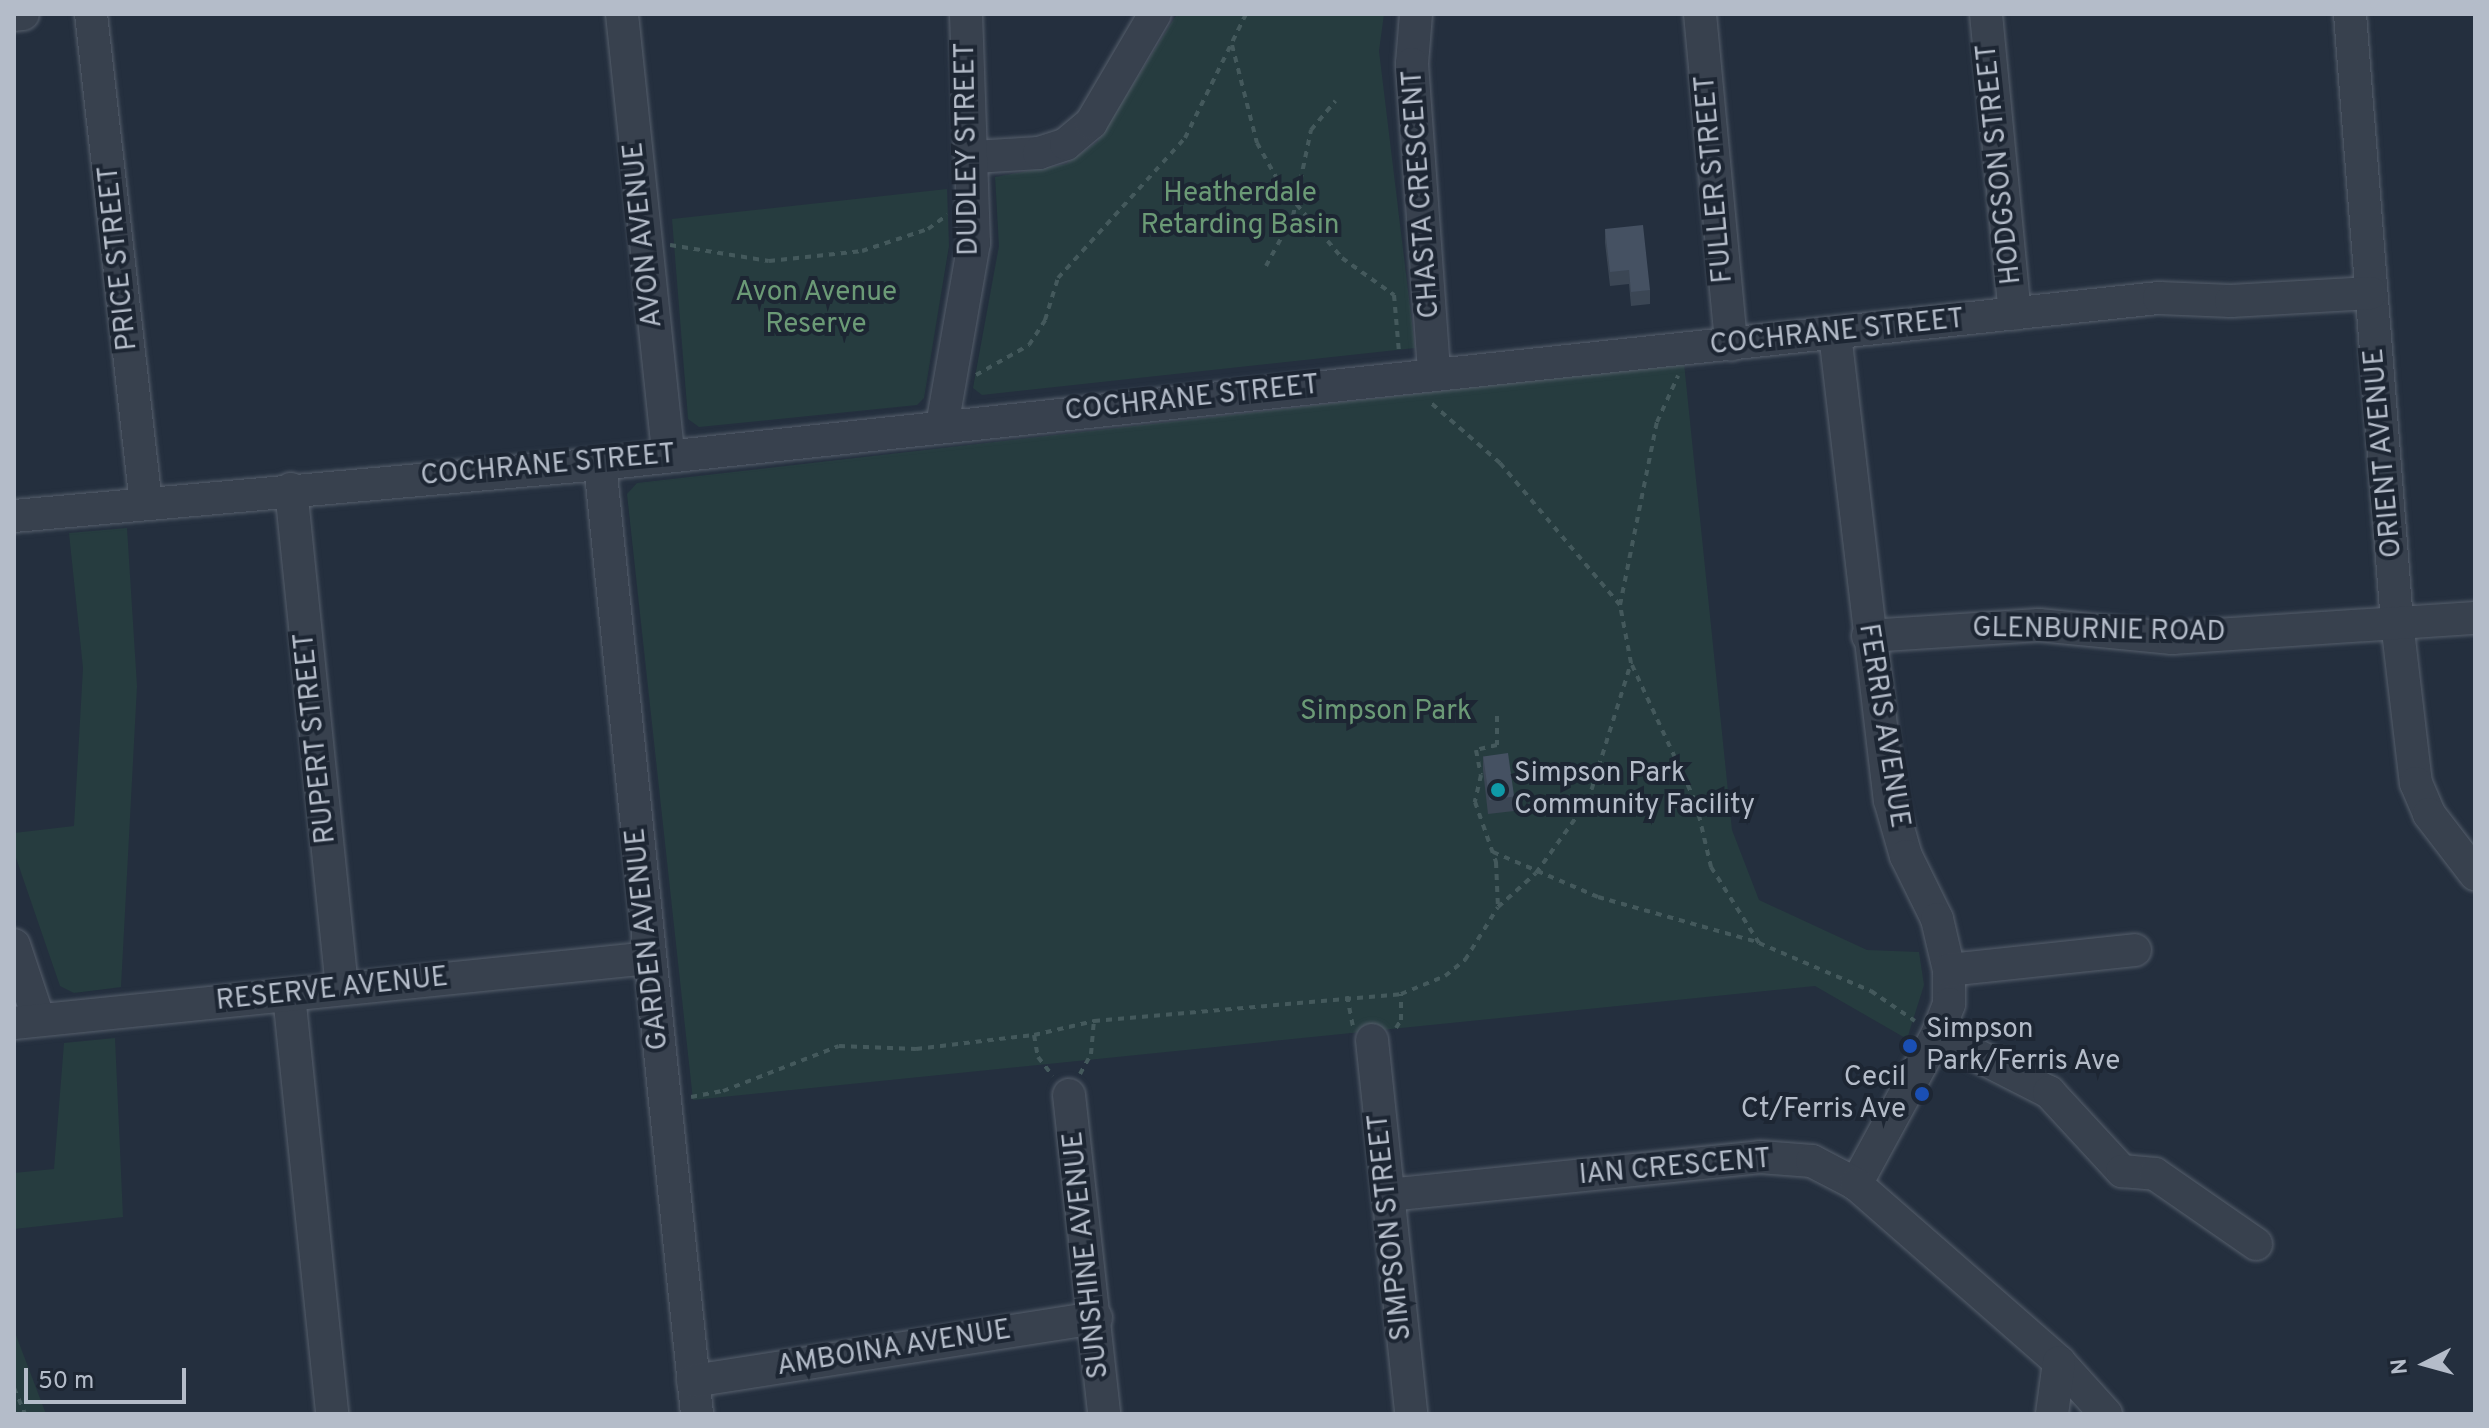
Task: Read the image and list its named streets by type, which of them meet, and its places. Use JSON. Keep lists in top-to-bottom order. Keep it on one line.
{"streets":{"street":["DUDLEY STREET","HODGSON STREET","FULLER STREET","CHASTA CRESCENT","AVON AVENUE","PRICE STREET","COCHRANE STREET","ORIENT AVENUE","GLENBURNIE ROAD","FERRIS AVENUE","RUPERT STREET","GARDEN AVENUE","RESERVE AVENUE","IAN CRESCENT","SIMPSON STREET","SUNSHINE AVENUE","AMBOINA AVENUE"]},"crossings":[["DUDLEY STREET","COCHRANE STREET"],["HODGSON STREET","COCHRANE STREET"],["FULLER STREET","COCHRANE STREET"],["CHASTA CRESCENT","COCHRANE STREET"],["AVON AVENUE","COCHRANE STREET"],["PRICE STREET","COCHRANE STREET"],["COCHRANE STREET","ORIENT AVENUE"],["COCHRANE STREET","FERRIS AVENUE"],["COCHRANE STREET","RUPERT STREET"],["COCHRANE STREET","GARDEN AVENUE"],["ORIENT AVENUE","GLENBURNIE ROAD"],["GLENBURNIE ROAD","FERRIS AVENUE"],["FERRIS AVENUE","IAN CRESCENT"],["RUPERT STREET","RESERVE AVENUE"],["GARDEN AVENUE","RESERVE AVENUE"],["GARDEN AVENUE","AMBOINA AVENUE"],["IAN CRESCENT","SIMPSON STREET"],["SUNSHINE AVENUE","AMBOINA AVENUE"]],"parks":["Heatherdale Retarding Basin","Avon Avenue Reserve","Simpson Park"],"places":["Simpson Park Community Facility","Simpson Park/Ferris Ave","Cecil Ct/Ferris Ave"],"scale_bar":"50 m","north":"left"}
